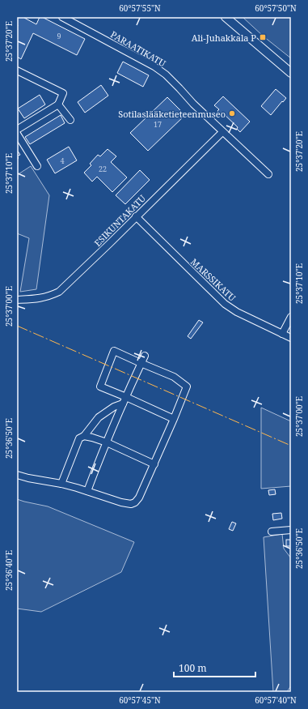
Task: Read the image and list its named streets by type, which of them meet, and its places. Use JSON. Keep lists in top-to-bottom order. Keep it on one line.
{"streets":{"street":["PARAATIKATU","ESIKUNTAKATU","MARSSIKATU"]},"crossings":[["PARAATIKATU","ESIKUNTAKATU"],["ESIKUNTAKATU","MARSSIKATU"]],"places":{"transit":["Ali-Juhakkala P"],"other":["Sotilaslääketieteenmuseo"]},"house_numbers":["9","17","4","22"],"scale_bar":"100 m","coordinates":["60°57'55\"N","60°57'50\"N","25°37'20\"E","25°37'10\"E","25°37'00\"E","25°36'50\"E","25°36'40\"E","60°57'45\"N","60°57'40\"N"]}
